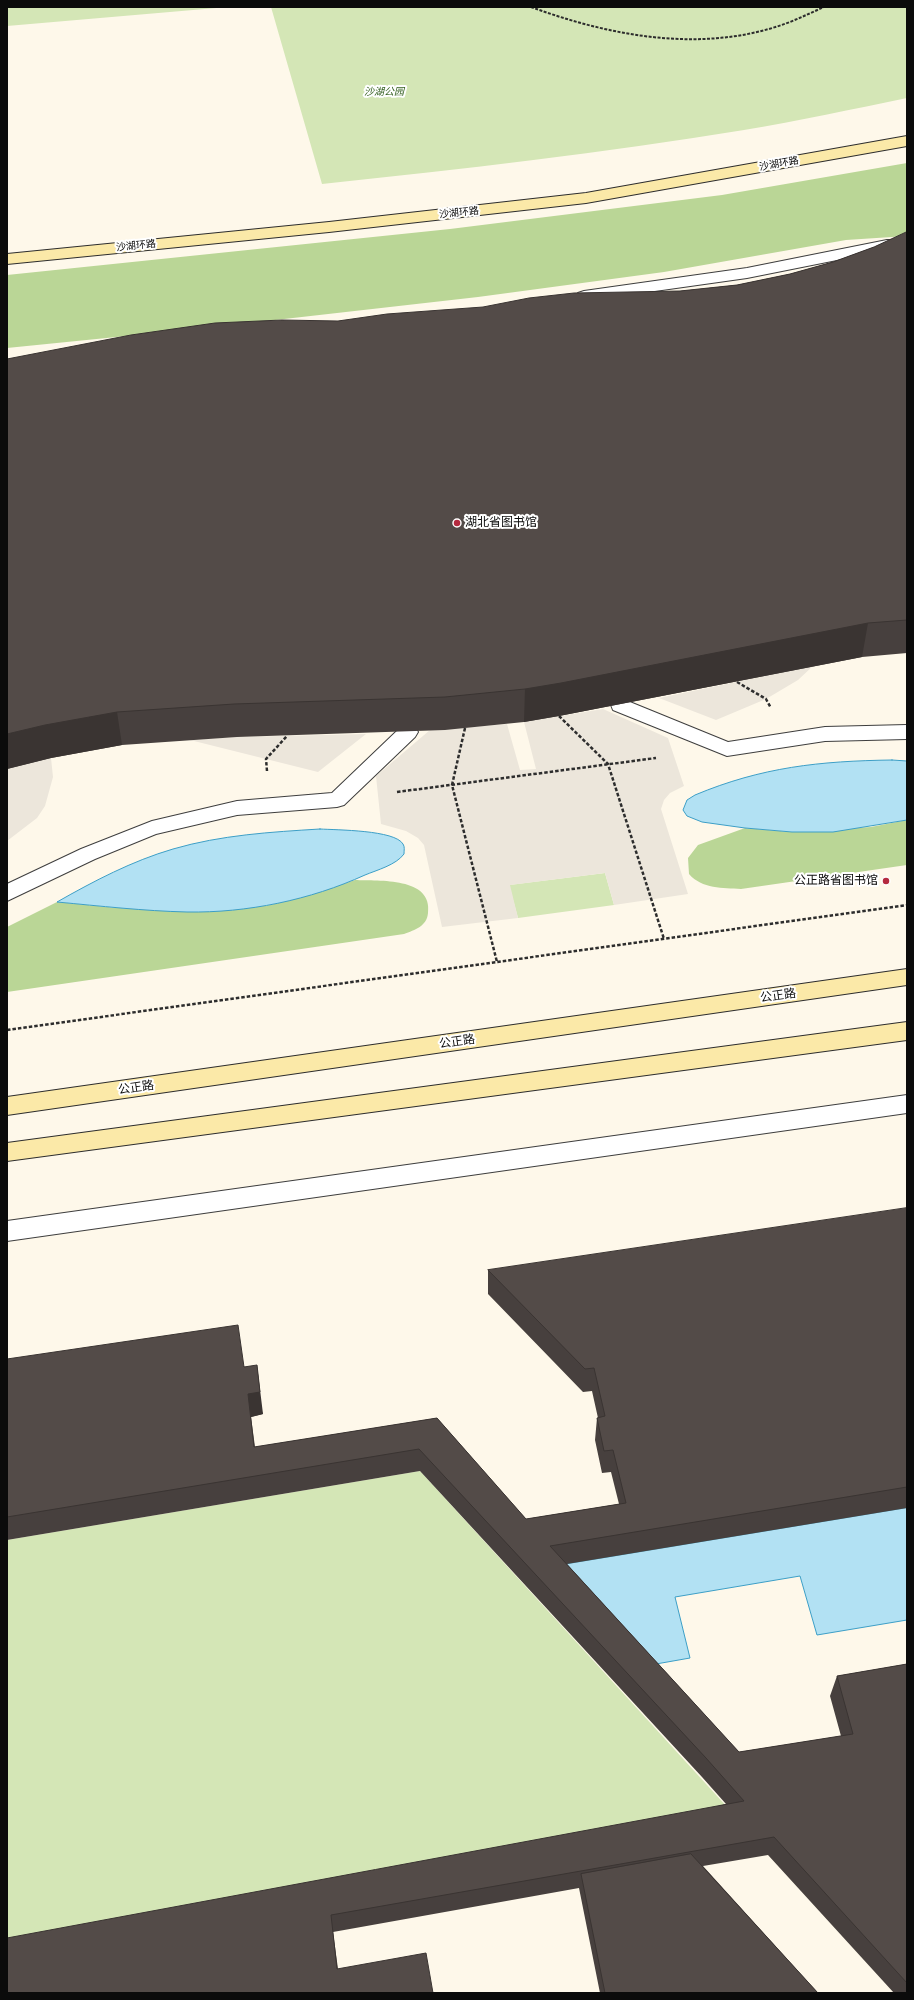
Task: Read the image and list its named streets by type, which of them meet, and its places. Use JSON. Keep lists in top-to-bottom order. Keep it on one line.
{"streets":{"main road":["沙湖环路","公正路"]},"parks":["沙湖公园"],"places":["湖北省图书馆","公正路省图书馆"]}
